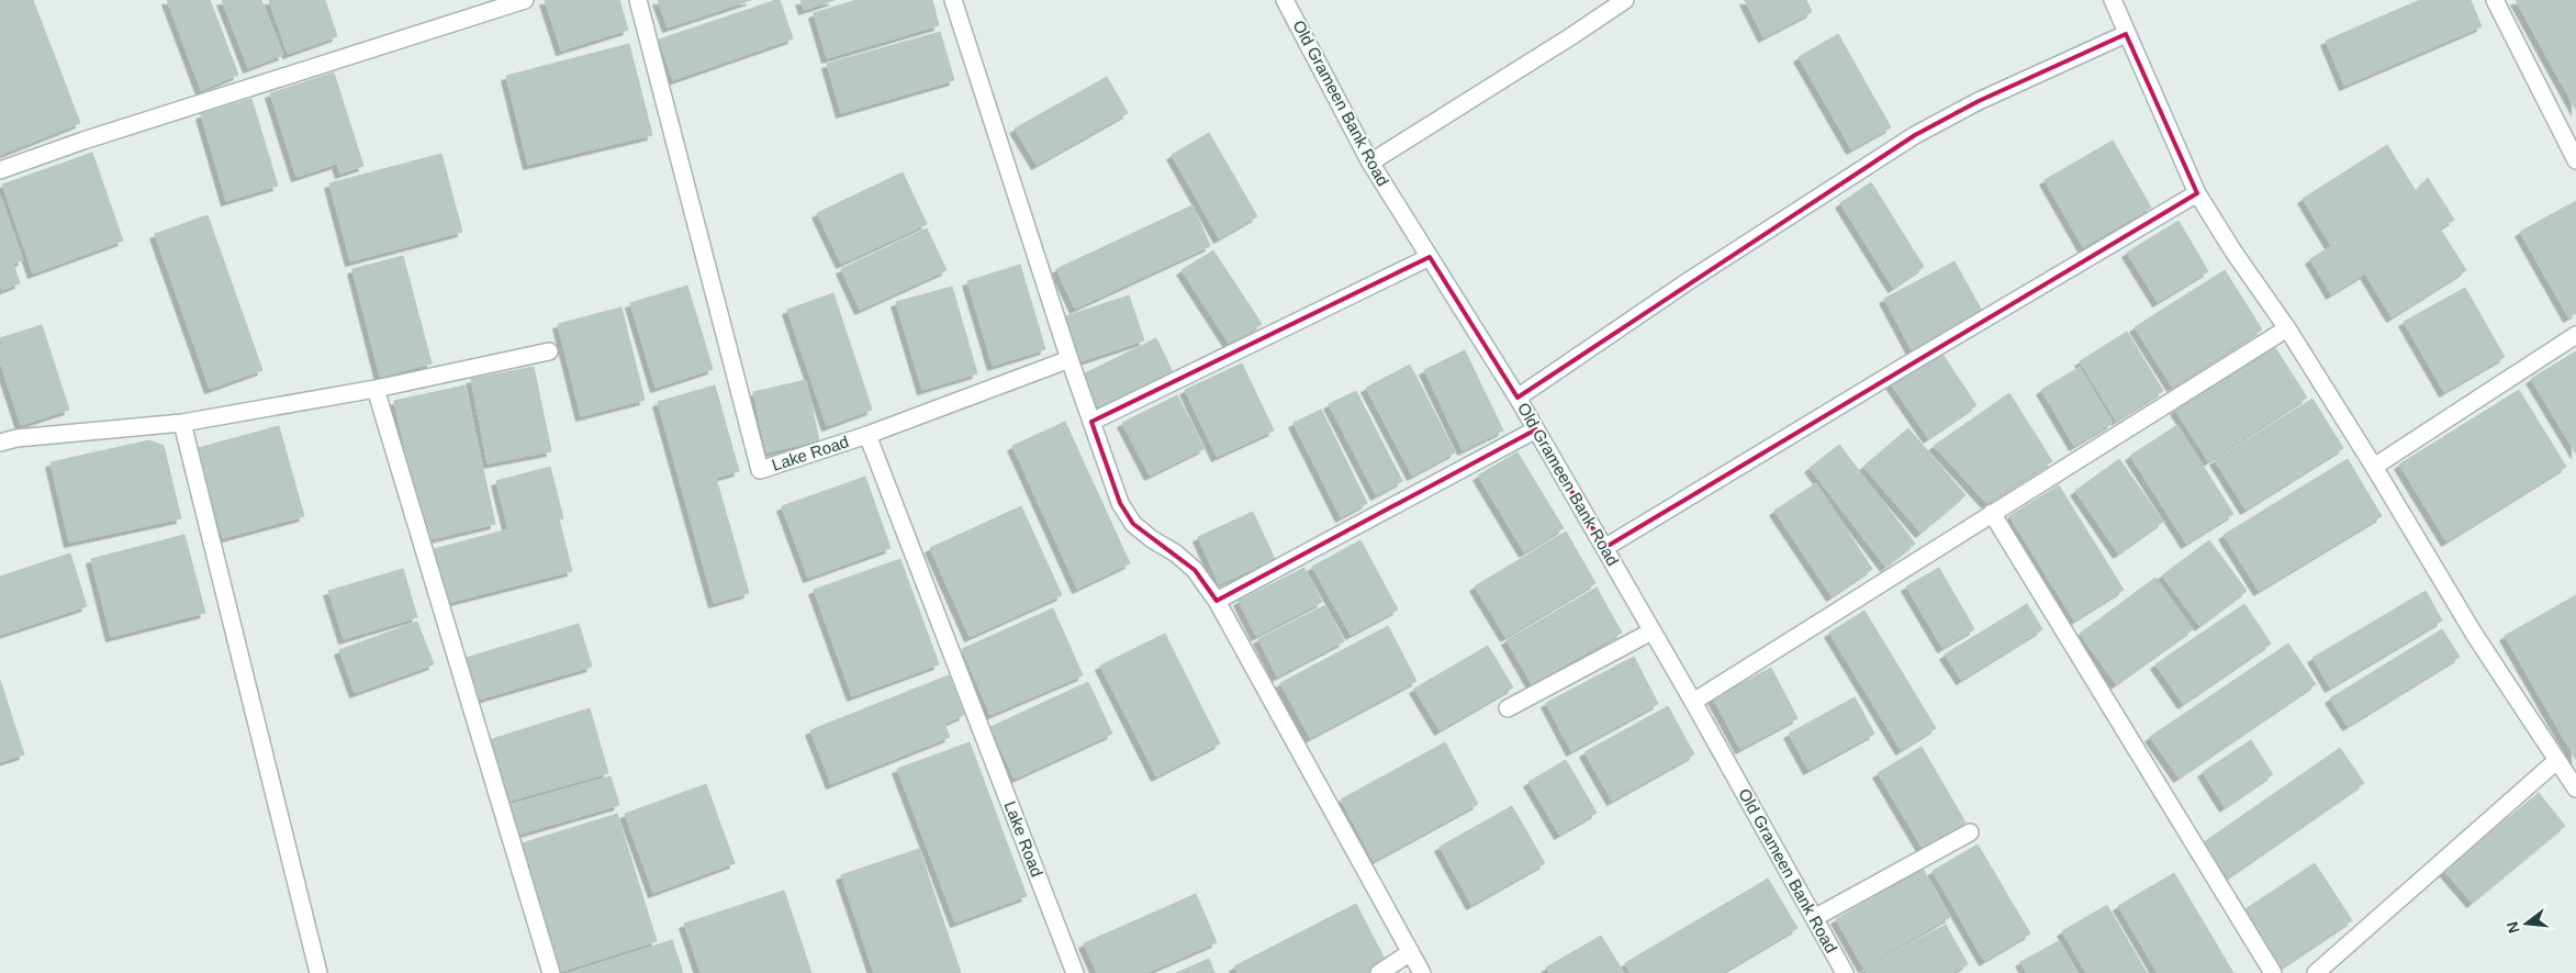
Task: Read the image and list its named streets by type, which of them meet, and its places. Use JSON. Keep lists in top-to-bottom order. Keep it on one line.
{"streets":{"street":["Old Grameen Bank Road","Lake Road"]},"north":"left"}
